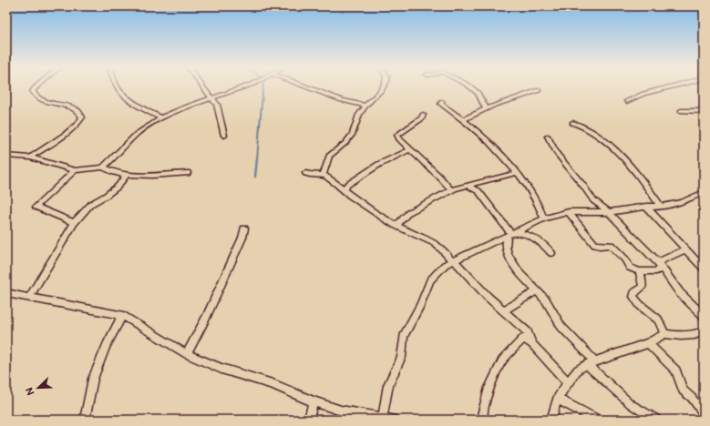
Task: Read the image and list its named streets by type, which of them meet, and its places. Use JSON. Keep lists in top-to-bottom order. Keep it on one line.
{"north":"bottom left"}
